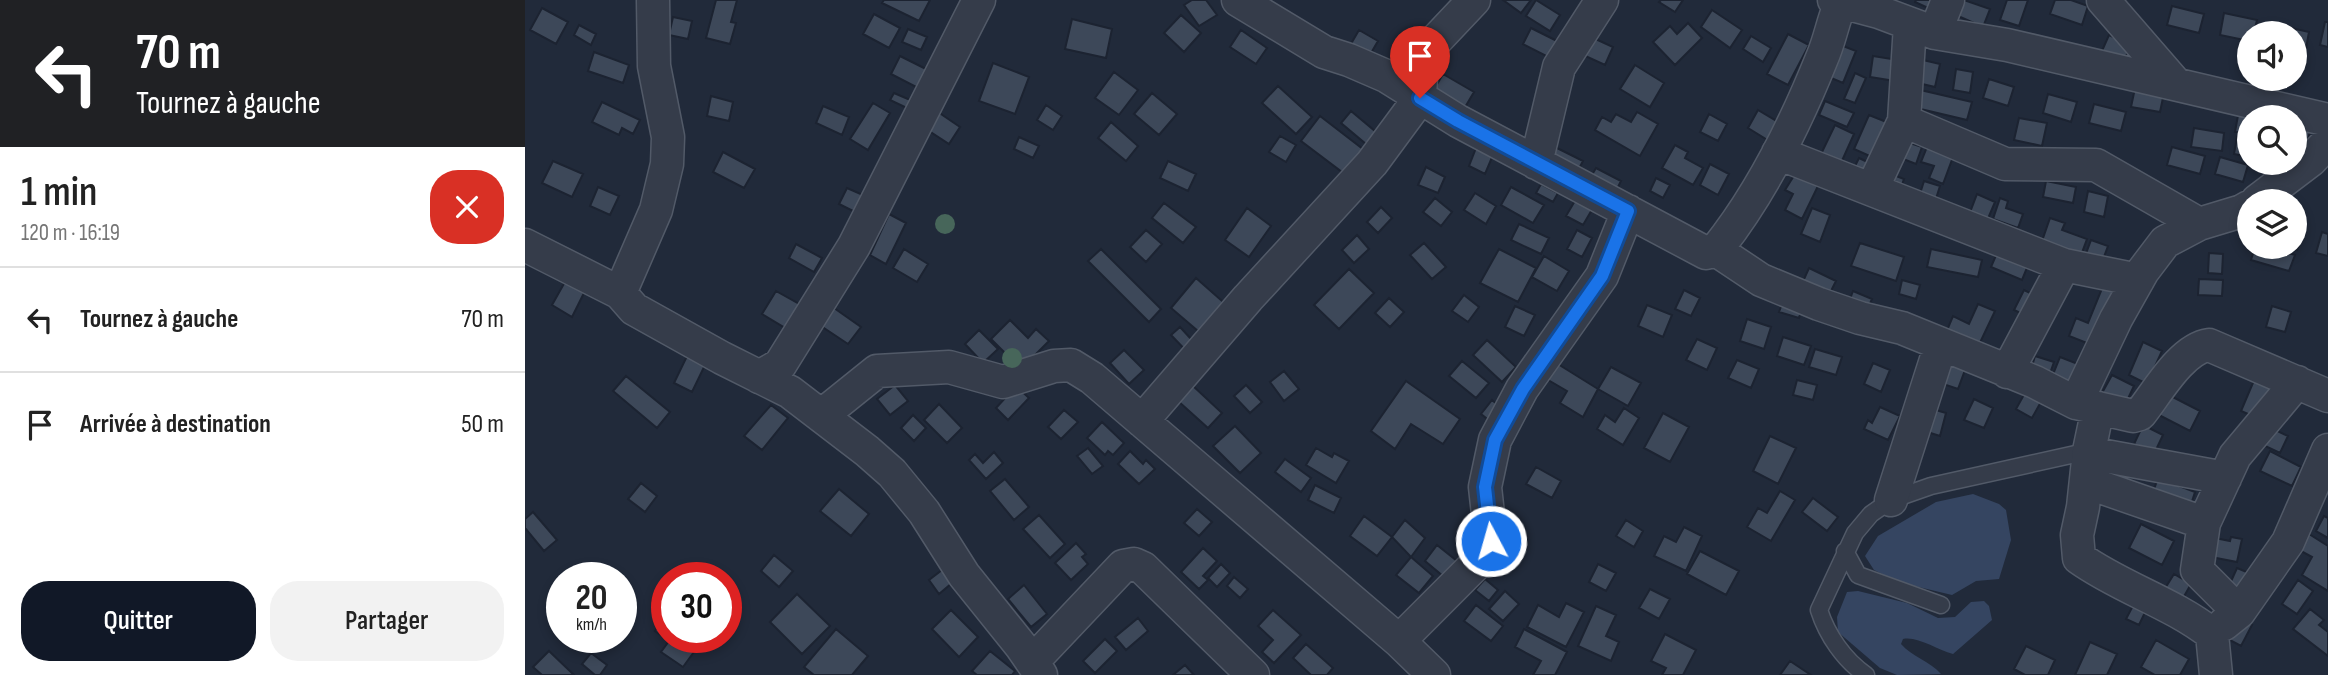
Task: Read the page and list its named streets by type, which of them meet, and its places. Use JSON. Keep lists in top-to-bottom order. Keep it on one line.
{"page":{"turn":["70 m","Tournez à gauche"],"heading":["1 min","120 m · 16:19"],"list":[{"name":"Tournez à gauche","value":"70 m"},{"name":"Arrivée à destination","value":"50 m"}],"speed":"20 km/h","limit":"30","buttons":["Quitter","Partager"]}}
